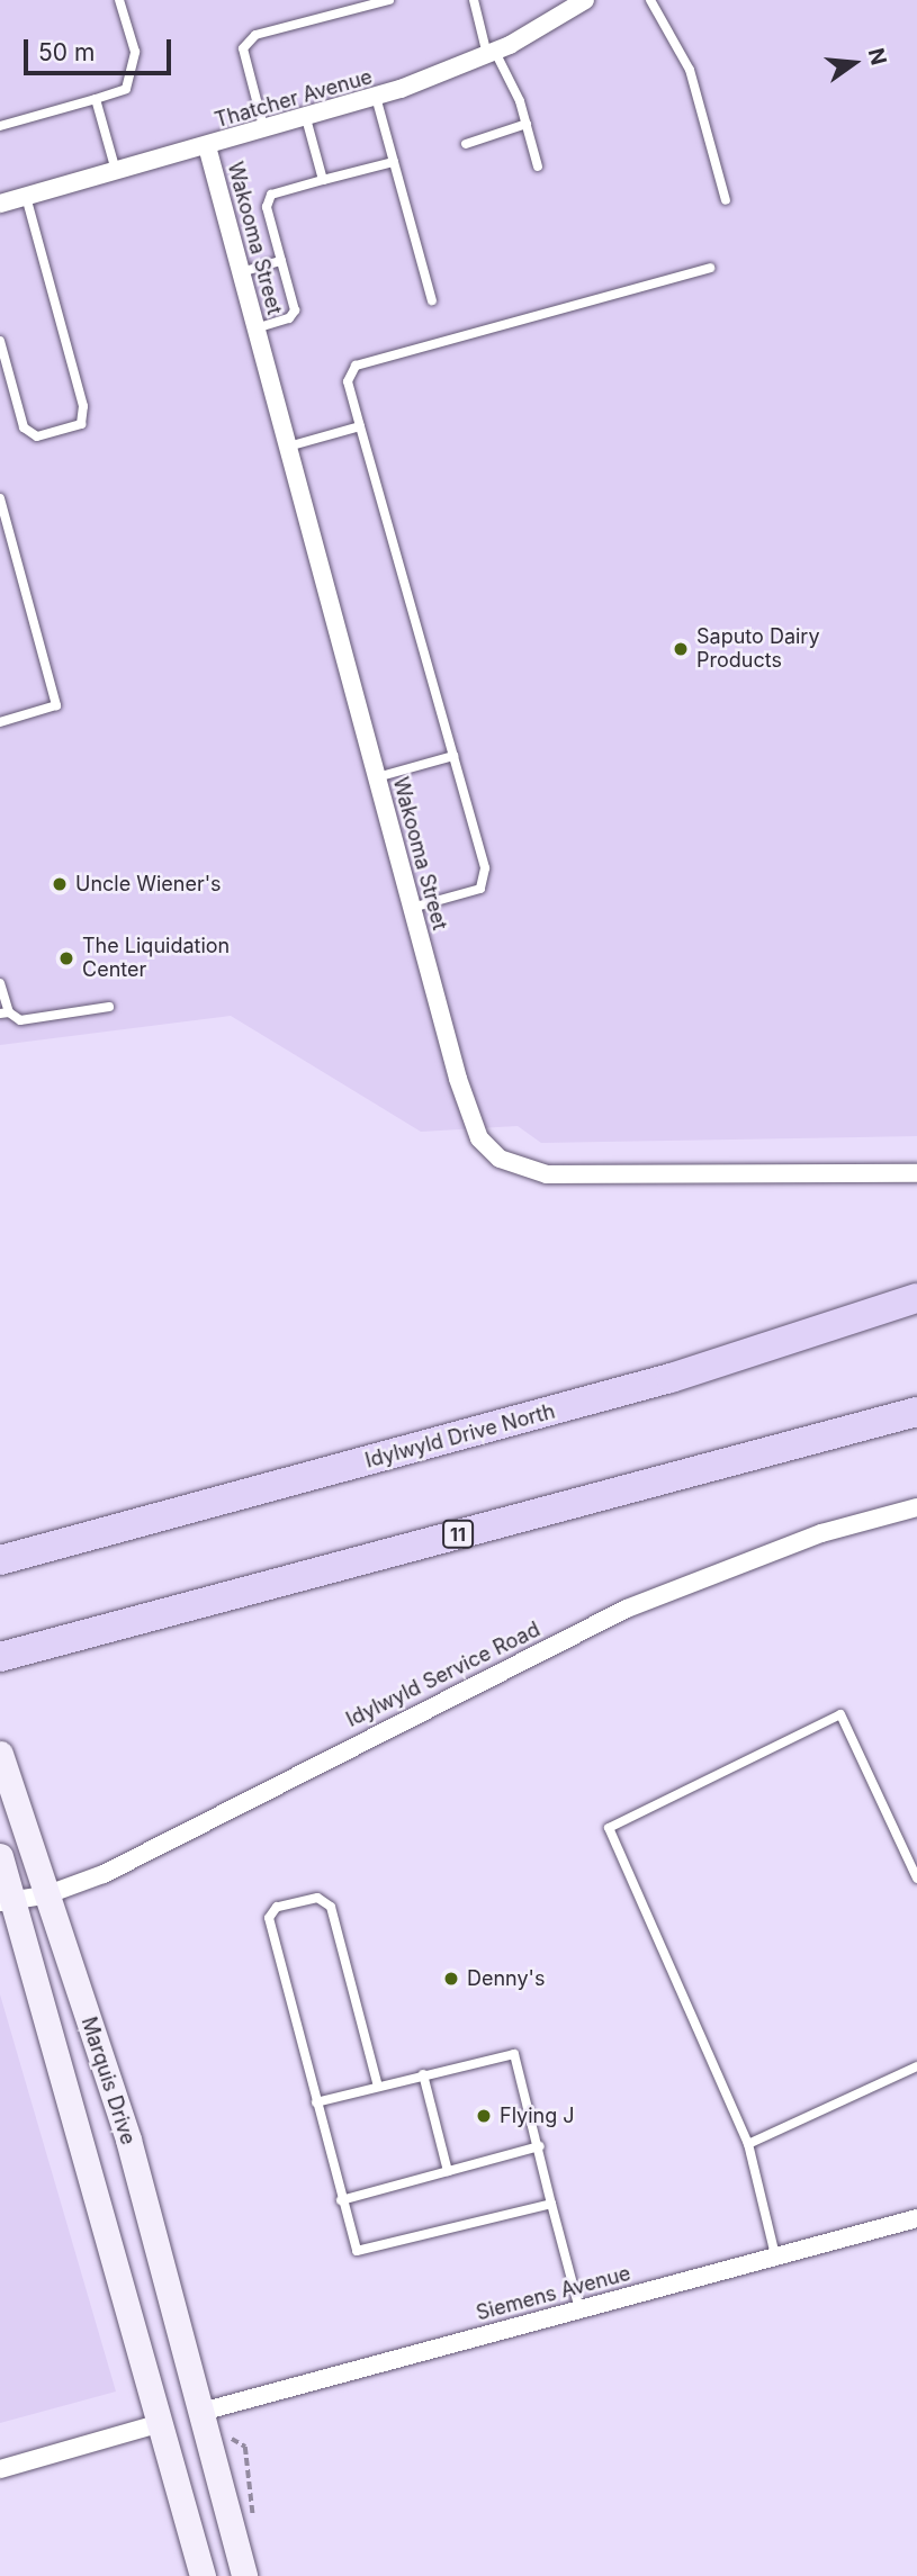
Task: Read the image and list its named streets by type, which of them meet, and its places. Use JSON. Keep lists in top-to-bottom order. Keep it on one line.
{"streets":{"highway":["Idylwyld Drive North","11"],"main road":["Marquis Drive"],"street":["Thatcher Avenue","Wakooma Street","Idylwyld Service Road","Siemens Avenue"]},"crossings":[["Thatcher Avenue","Wakooma Street"],["Idylwyld Service Road","Marquis Drive"],["Marquis Drive","Siemens Avenue"]],"places":["Saputo Dairy Products","Uncle Wiener's","The Liquidation Center","Denny's","Flying J"],"scale_bar":"50 m","north":"right"}
